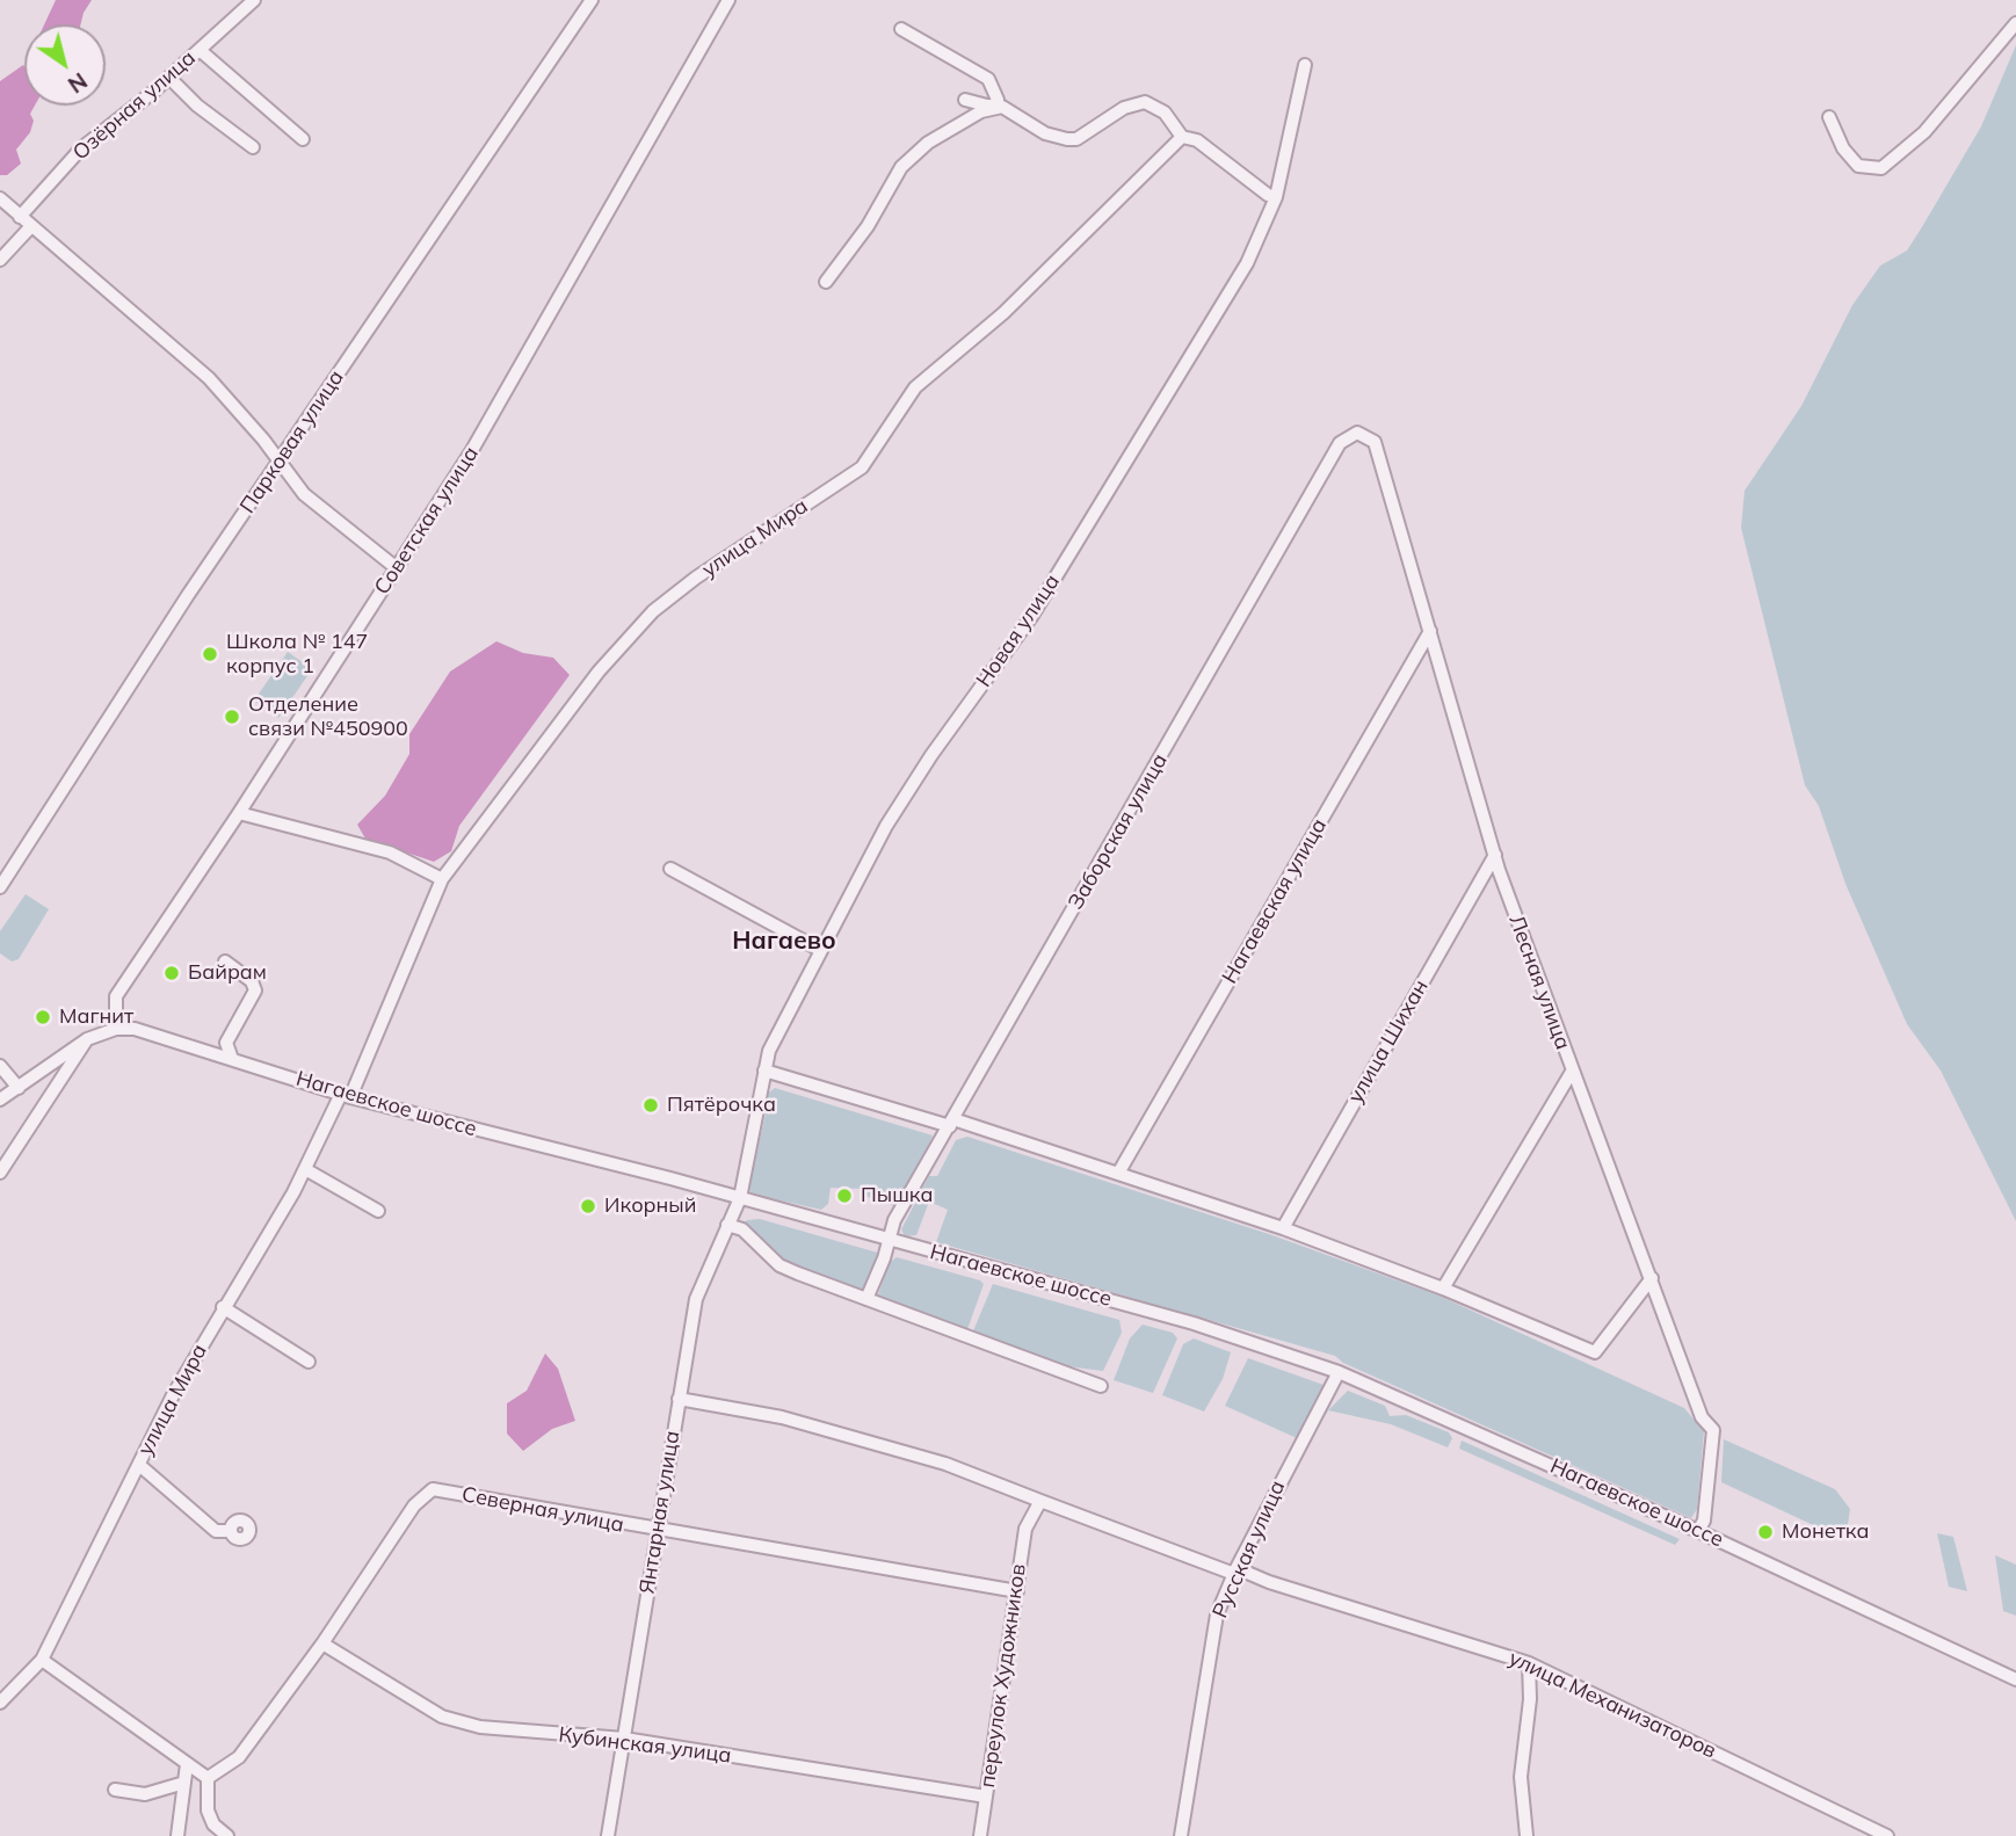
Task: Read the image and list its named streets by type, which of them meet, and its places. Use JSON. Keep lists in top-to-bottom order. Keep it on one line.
{"streets":{"street":["Озёрная улица","Парковая улица","Советская улица","улица Мира","Новая улица","Заборская улица","Нагаевская улица","Лесная улица","улица Шихан","Нагаевское шоссе","Северная улица","Янтарная улица","Русская улица","переулок Художников","улица Механизаторов","Кубинская улица"]},"crossings":[["Советская улица","Нагаевское шоссе"],["улица Мира","Нагаевское шоссе"],["Новая улица","Нагаевское шоссе"],["Новая улица","Янтарная улица"],["Заборская улица","Лесная улица"],["Заборская улица","Нагаевское шоссе"],["Нагаевская улица","Лесная улица"],["Лесная улица","улица Шихан"],["Лесная улица","Нагаевское шоссе"],["Нагаевское шоссе","Янтарная улица"],["Нагаевское шоссе","Русская улица"],["Северная улица","Янтарная улица"],["Северная улица","переулок Художников"],["Северная улица","Кубинская улица"],["Янтарная улица","улица Механизаторов"],["Янтарная улица","Кубинская улица"],["Русская улица","улица Механизаторов"],["переулок Художников","улица Механизаторов"],["переулок Художников","Кубинская улица"]],"districts":["Нагаево"],"places":["Школа № 147 корпус 1","Отделение связи №450900","Байрам","Магнит","Пятёрочка","Пышка","Икорный","Монетка"],"north":"bottom right"}
